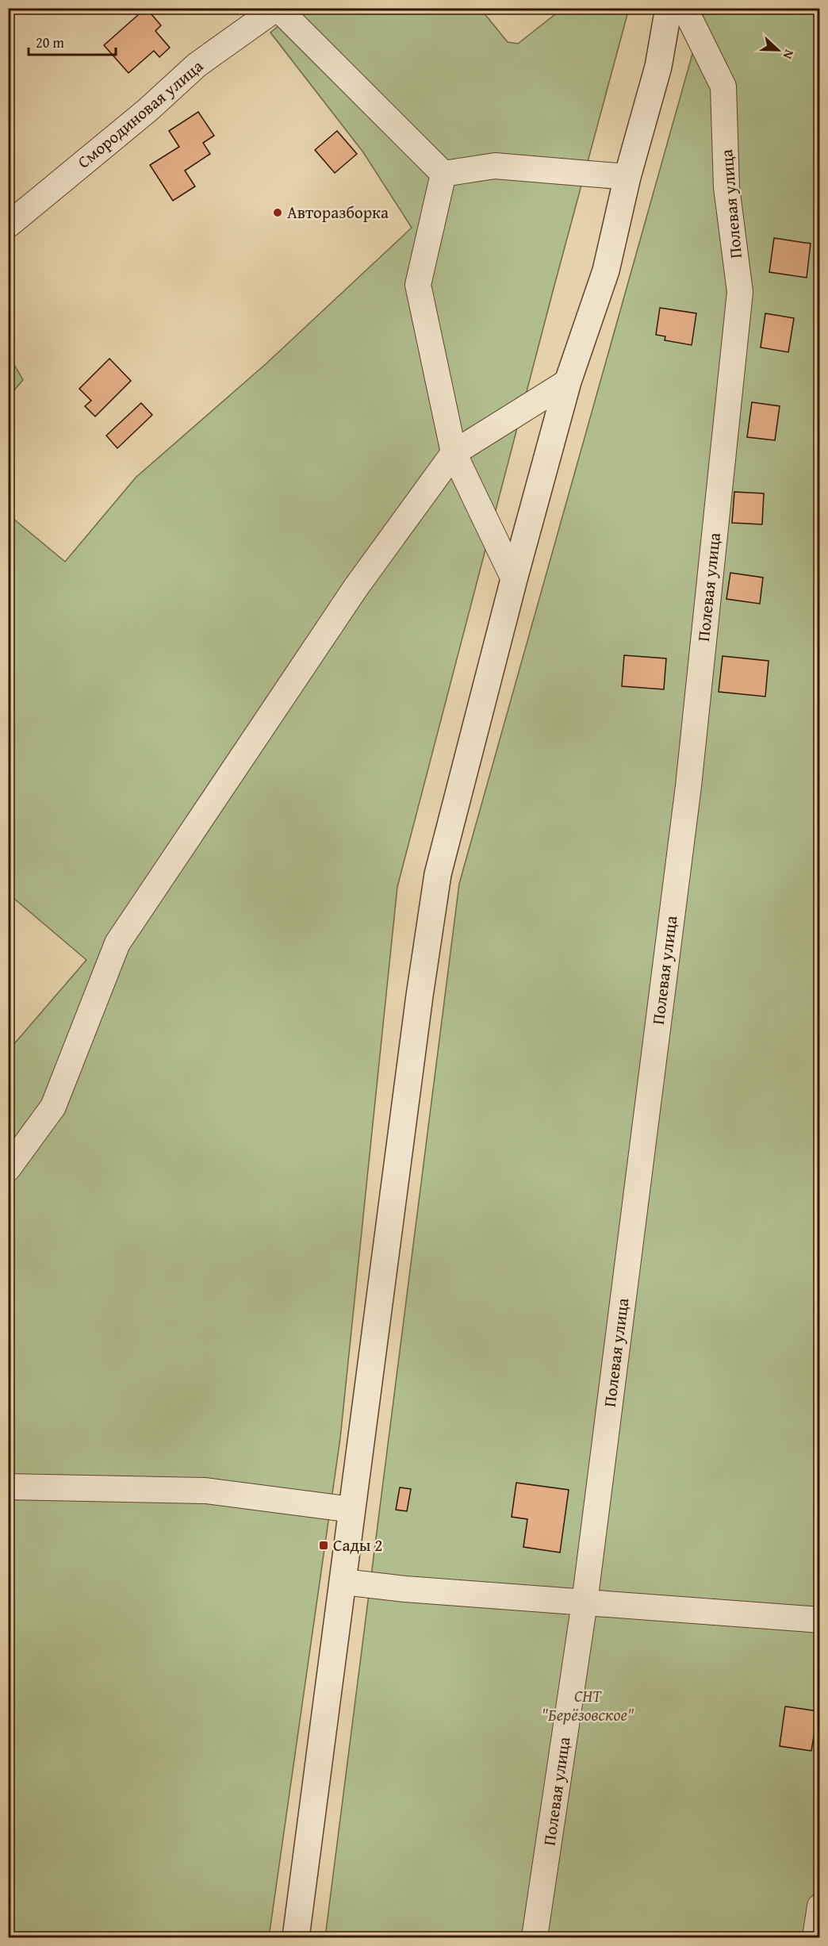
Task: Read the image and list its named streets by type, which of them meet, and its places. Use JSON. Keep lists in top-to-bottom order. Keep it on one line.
{"streets":{"street":["Смородиновая улица","Полевая улица"]},"parks":["СНТ \"Берёзовское\""],"places":{"other":["Авторазборка"],"transit":["Сады 2"]},"scale_bar":"20 m","north":"right"}
